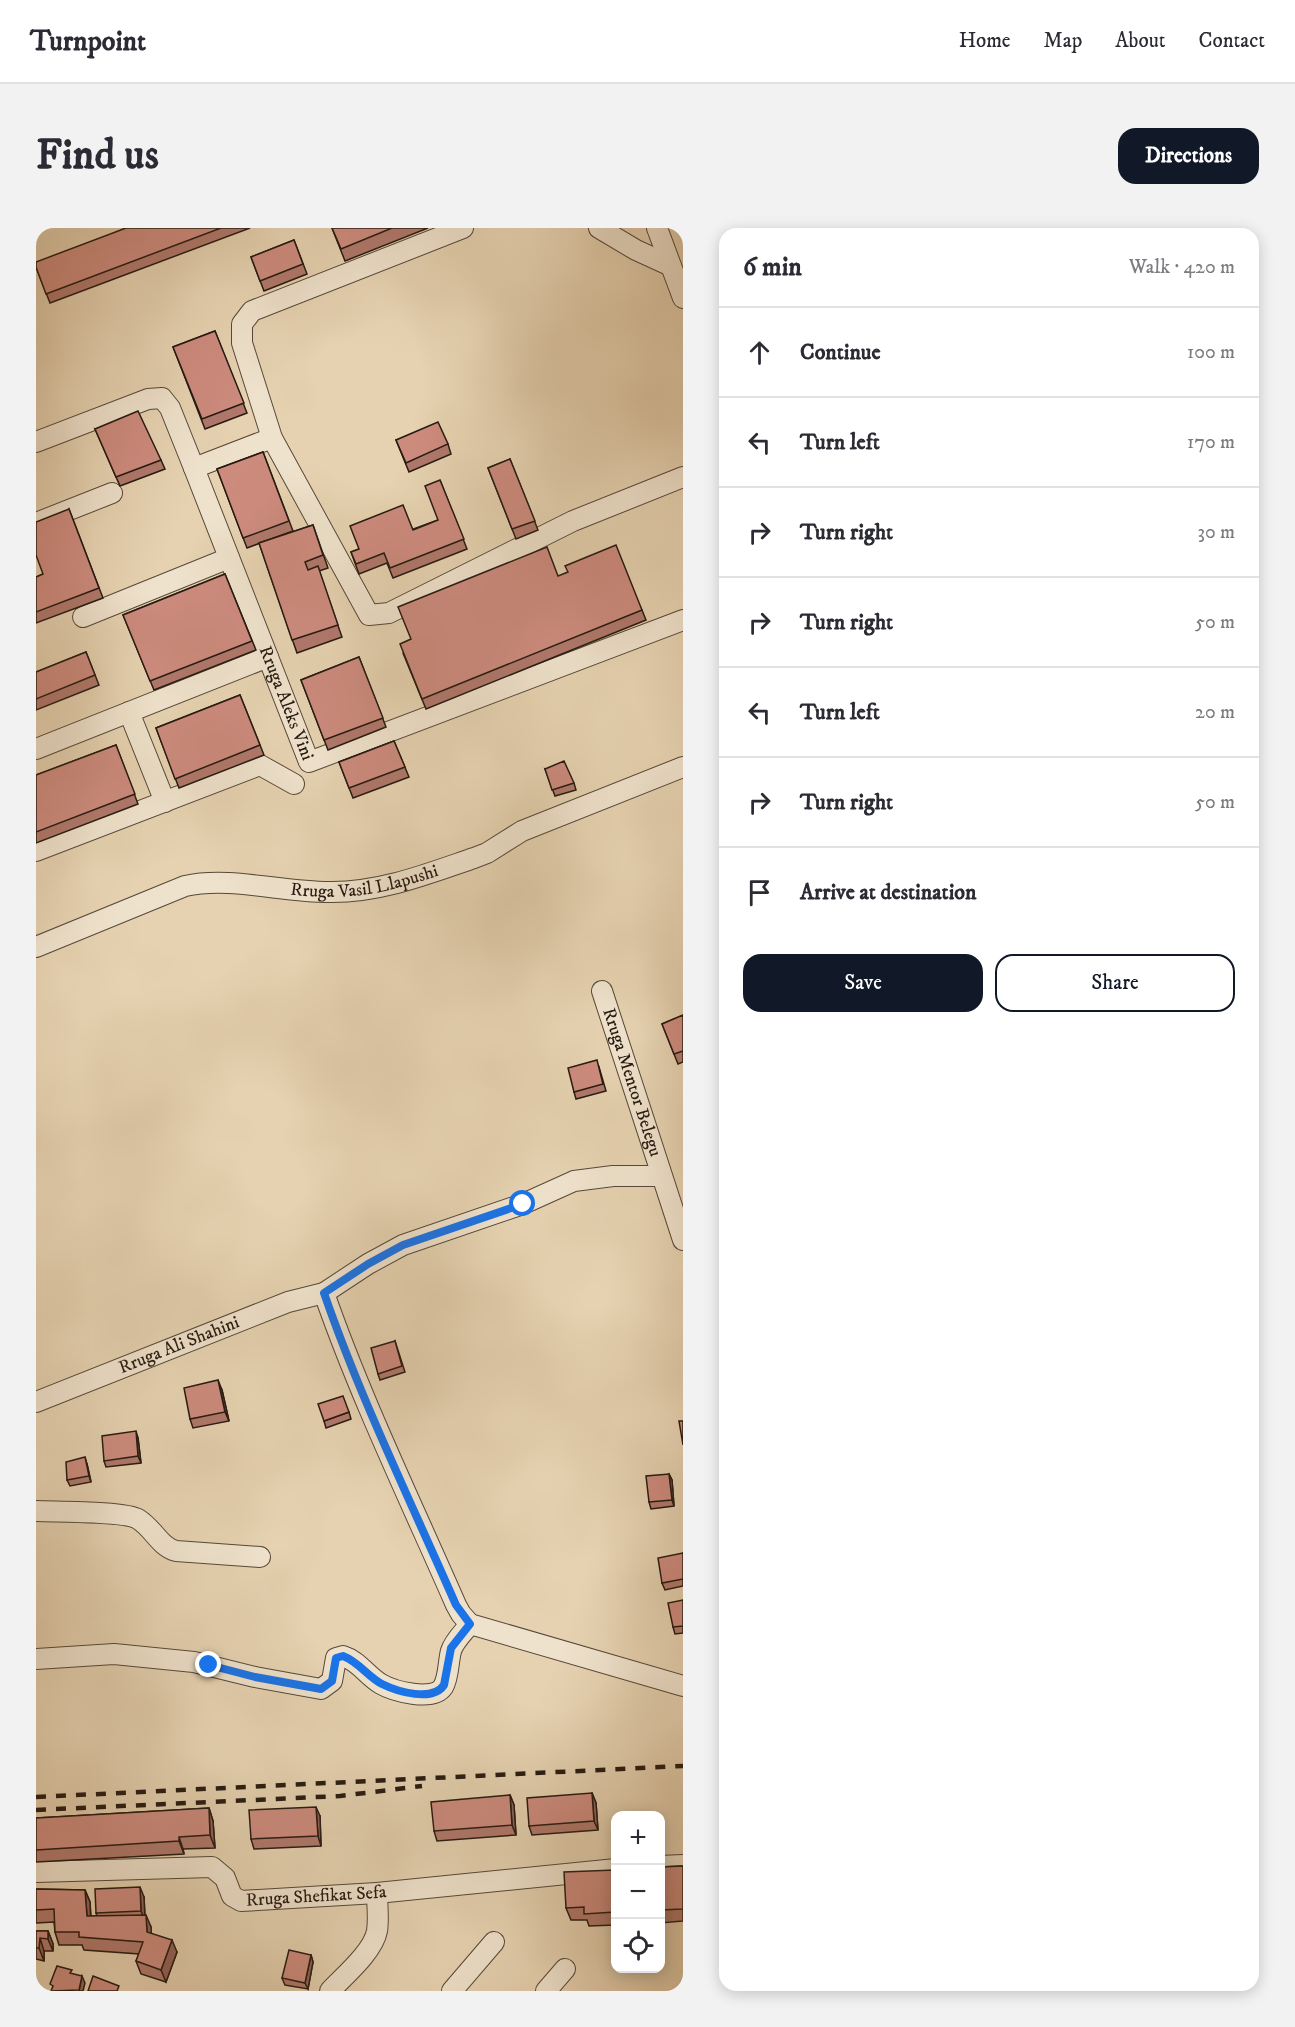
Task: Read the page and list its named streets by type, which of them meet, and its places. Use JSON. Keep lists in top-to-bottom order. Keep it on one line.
{"streets":{"street":["Rruga Aleks Vini","Rruga Vasil Llapushi","Rruga Mentor Belegu","Rruga Ali Shahini","Rruga Shefikat Sefa"]},"crossings":[["Rruga Mentor Belegu","Rruga Ali Shahini"]],"page":{"header":"Turnpoint","nav":["Home","Map","About","Contact"],"buttons":["Directions",["Save","Share"]],"title":"Find us","heading":["6 min","Walk · 420 m"],"list":[["Continue","100 m"],["Turn left","170 m"],["Turn right","30 m"],["Turn right","50 m"],["Turn left","20 m"],["Turn right","50 m"],"Arrive at destination"],"map_buttons":["+","−"]}}
